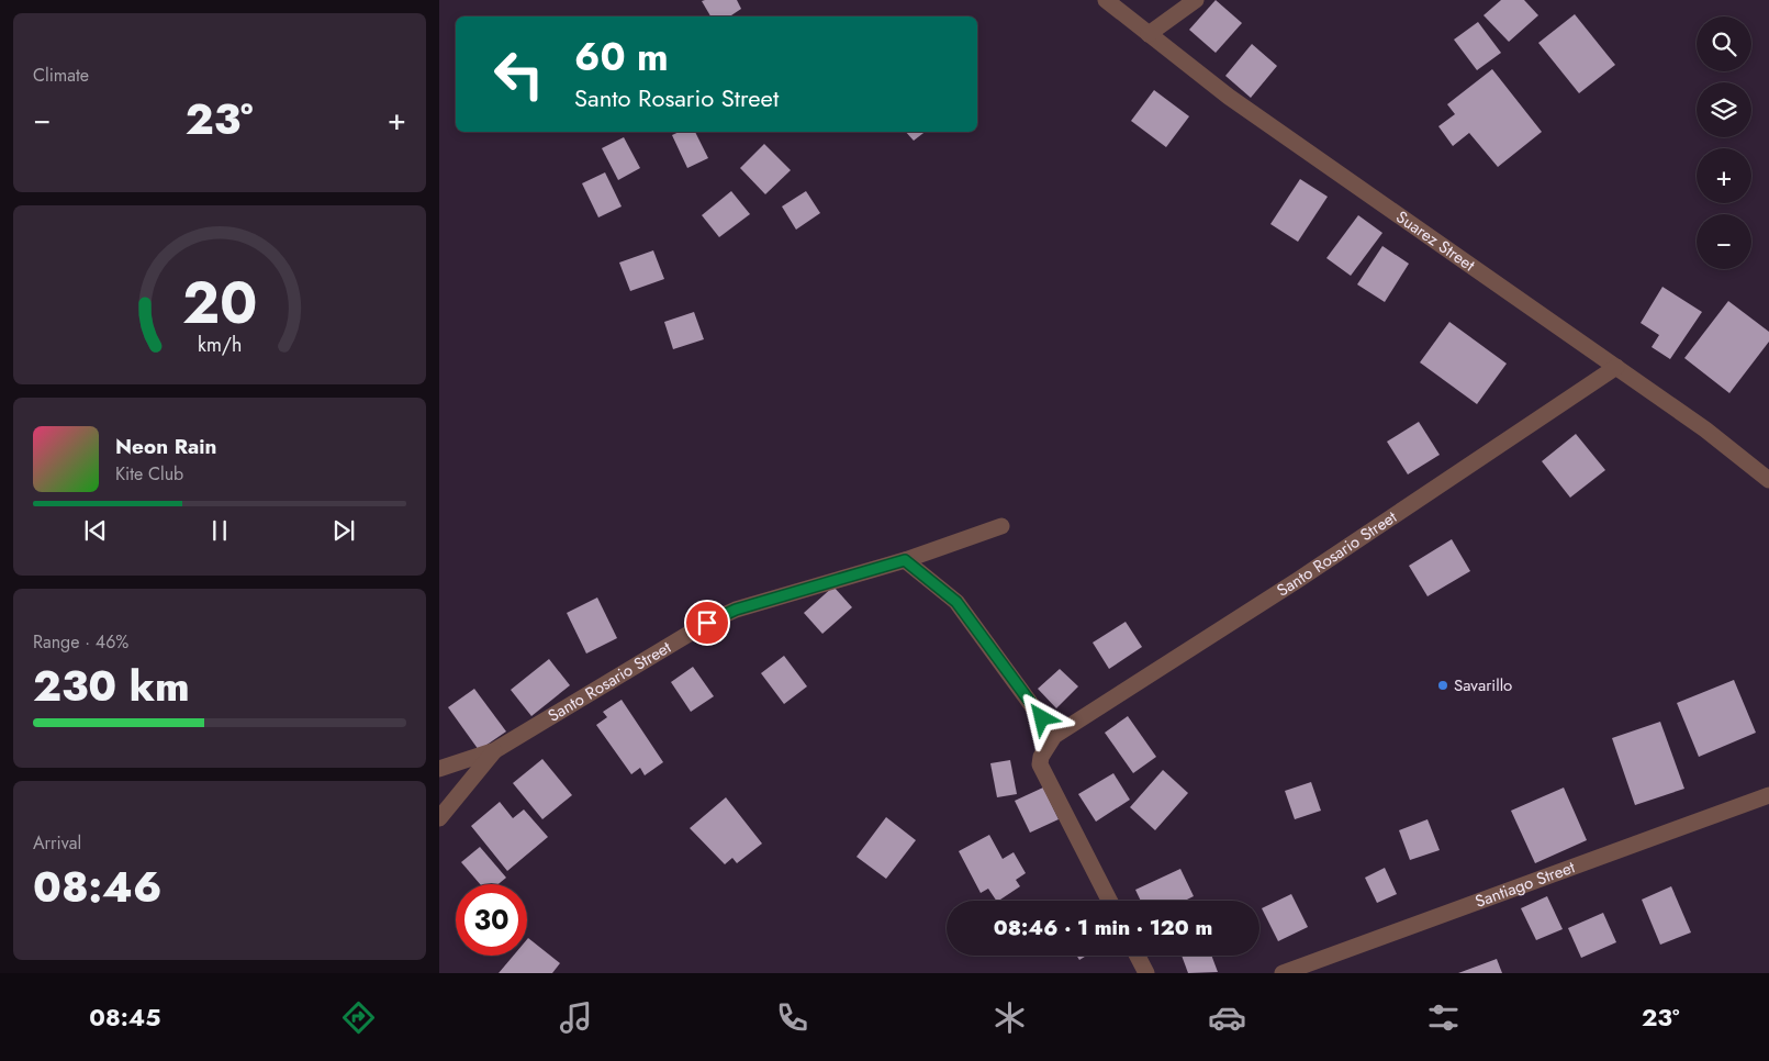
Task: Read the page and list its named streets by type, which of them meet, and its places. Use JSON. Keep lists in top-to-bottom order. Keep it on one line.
{"streets":{"street":["Suarez Street","Santo Rosario Street","Santiago Street"]},"crossings":[["Suarez Street","Santo Rosario Street"]],"places":["Savarillo"],"page":{"tile":["Climate",["Range · 46%","230 km"],["Arrival","08:46"]],"map_buttons":["+","−"],"turn":["60 m","Santo Rosario Street"],"heat":["−","23°","+"],"song":["Neon Rain","Kite Club"],"limit":"30","trip":"08:46 · 1 min · 120 m","tabs":["08:45","23°"],"gauge":["20","km/h"]}}
